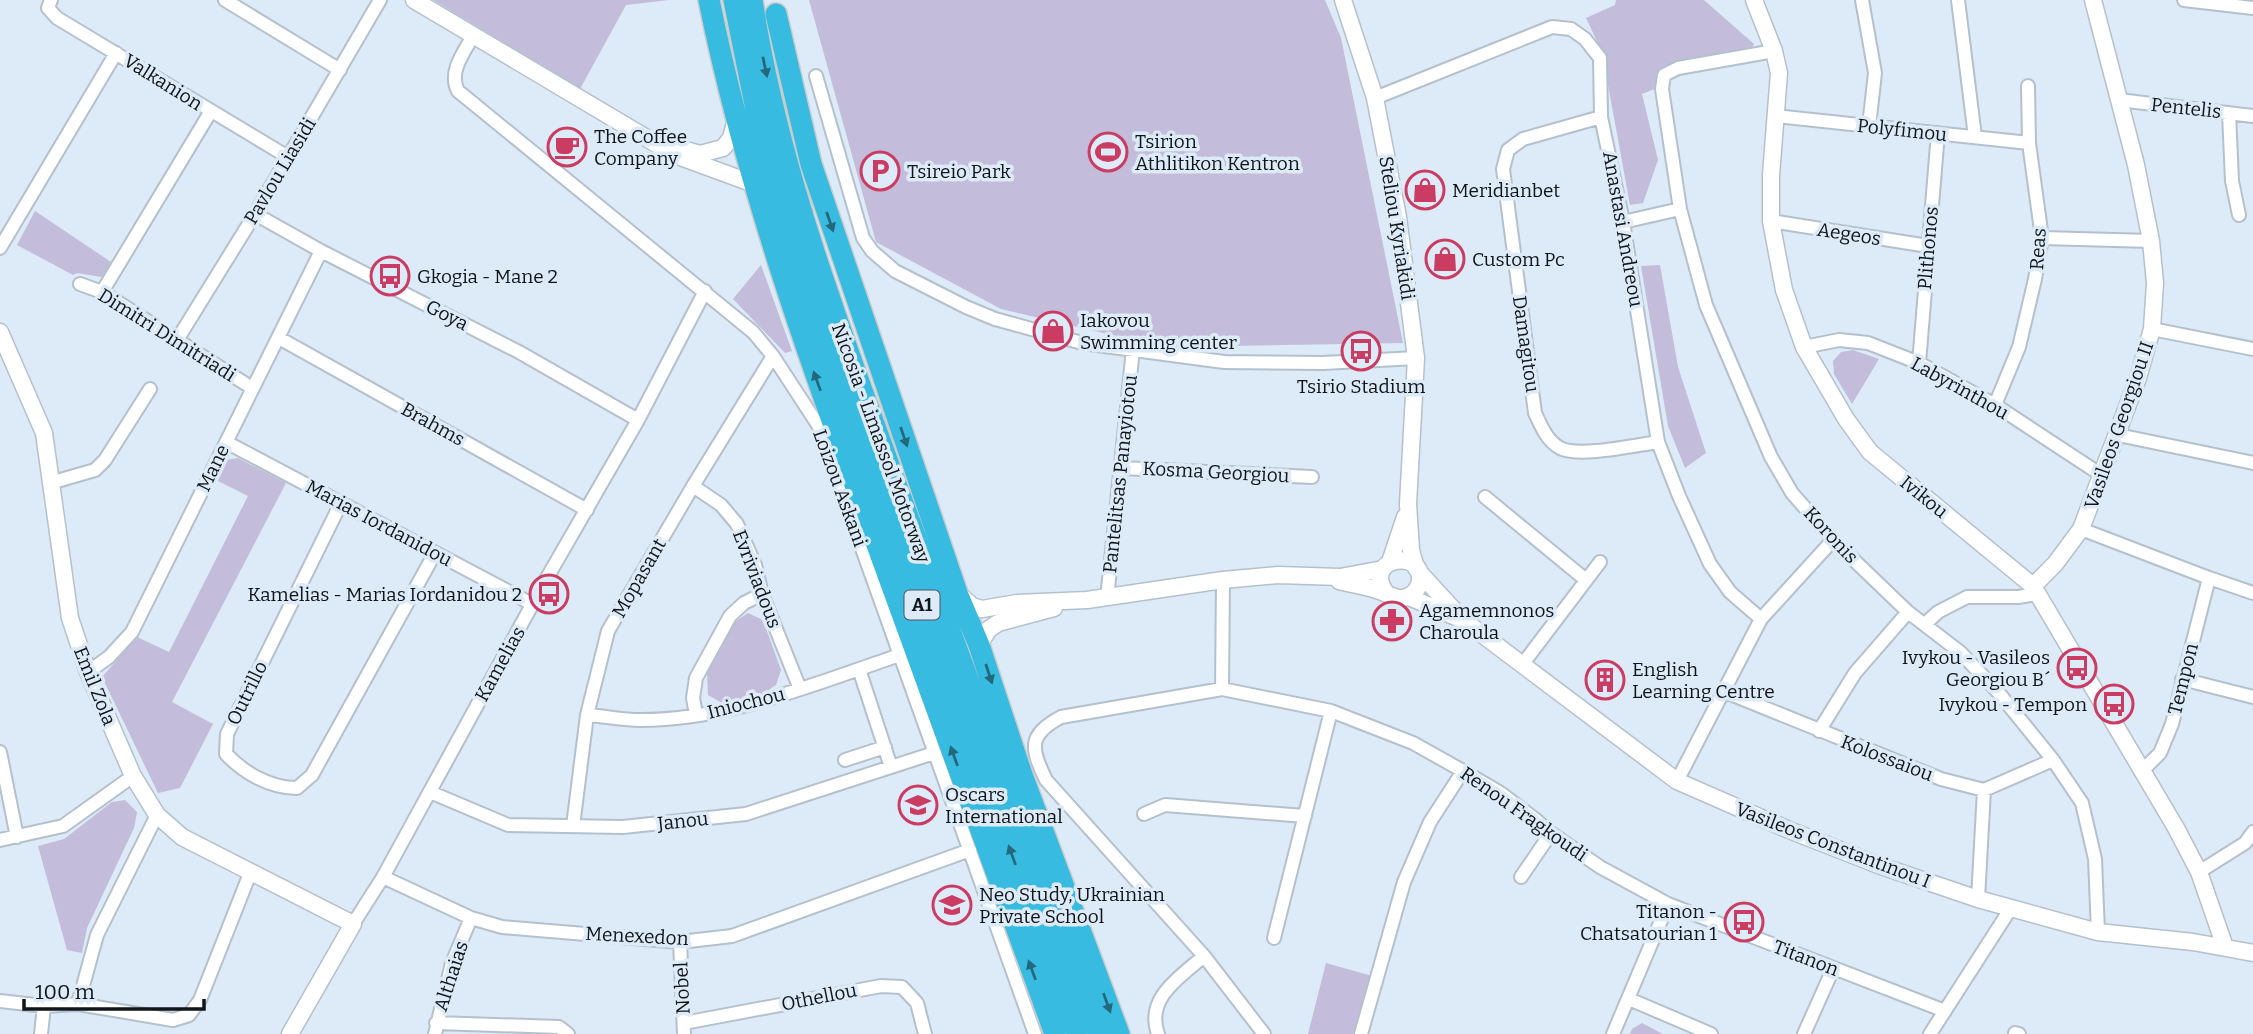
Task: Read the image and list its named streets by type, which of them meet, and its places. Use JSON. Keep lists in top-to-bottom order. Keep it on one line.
{"streets":{"highway":["Nicosia - Limassol Motorway","A1"],"street":["Valkanion","Pentelis","Polyfimou","Pavlou Liasidi","Steliou Kyriakidi","Anastasi Andreou","Aegeos","Plithonos","Reas","Goya","Dimitri Dimitriadi","Damagitou","Labyrinthou","Brahms","Vasileos Georgiou II","Mane","Kosma Georgiou","Pantelitsas Panayiotou","Loizou Askani","Ivikou","Marias Iordanidou","Koronis","Mopasant","Evriviadous","Kamelias","Tempon","Emil Zola","Outrillo","Iniochou","Kolossaiou","Renou Fragkoudi","Janou","Vasileos Constantinou I","Menexedon","Titanon","Althaias","Nobel","Othellou"]},"crossings":[["Valkanion","Pavlou Liasidi"],["Pentelis","Vasileos Georgiou II"],["Polyfimou","Plithonos"],["Polyfimou","Reas"],["Polyfimou","Ivikou"],["Pavlou Liasidi","Goya"],["Pavlou Liasidi","Dimitri Dimitriadi"],["Steliou Kyriakidi","Anastasi Andreou"],["Steliou Kyriakidi","Vasileos Constantinou I"],["Anastasi Andreou","Damagitou"],["Aegeos","Plithonos"],["Aegeos","Ivikou"],["Plithonos","Labyrinthou"],["Reas","Labyrinthou"],["Goya","Mane"],["Goya","Kamelias"],["Dimitri Dimitriadi","Mane"],["Labyrinthou","Vasileos Georgiou II"],["Labyrinthou","Ivikou"],["Brahms","Mane"],["Brahms","Kamelias"],["Vasileos Georgiou II","Ivikou"],["Mane","Marias Iordanidou"],["Mane","Emil Zola"],["Kosma Georgiou","Pantelitsas Panayiotou"],["Loizou Askani","Mopasant"],["Loizou Askani","Kamelias"],["Loizou Askani","Iniochou"],["Loizou Askani","Janou"],["Loizou Askani","Menexedon"],["Ivikou","Koronis"],["Ivikou","Tempon"],["Ivikou","Vasileos Constantinou I"],["Marias Iordanidou","Kamelias"],["Marias Iordanidou","Outrillo"],["Koronis","Vasileos Constantinou I"],["Mopasant","Evriviadous"],["Mopasant","Iniochou"],["Mopasant","Janou"],["Evriviadous","Iniochou"],["Kamelias","Emil Zola"],["Kamelias","Janou"],["Kamelias","Menexedon"],["Renou Fragkoudi","Titanon"],["Menexedon","Althaias"],["Menexedon","Nobel"],["Nobel","Othellou"]],"places":{"cafe":["The Coffee Company"],"sports":["Tsirion Athlitikon Kentron"],"parking":["Tsireio Park"],"shop":["Meridianbet","Custom Pc","Iakovou Swimming center"],"bus stop":["Gkogia - Mane 2","Tsirio Stadium","Kamelias - Marias Iordanidou 2","Ivykou - Vasileos Georgiou B´","Ivykou - Tempon","Titanon - Chatsatourian 1"],"pharmacy":["Agamemnonos Charoula"],"building":["English Learning Centre"],"school or university":["Oscars International","Neo Study, Ukrainian Private School"]},"scale_bar":"100 m"}
